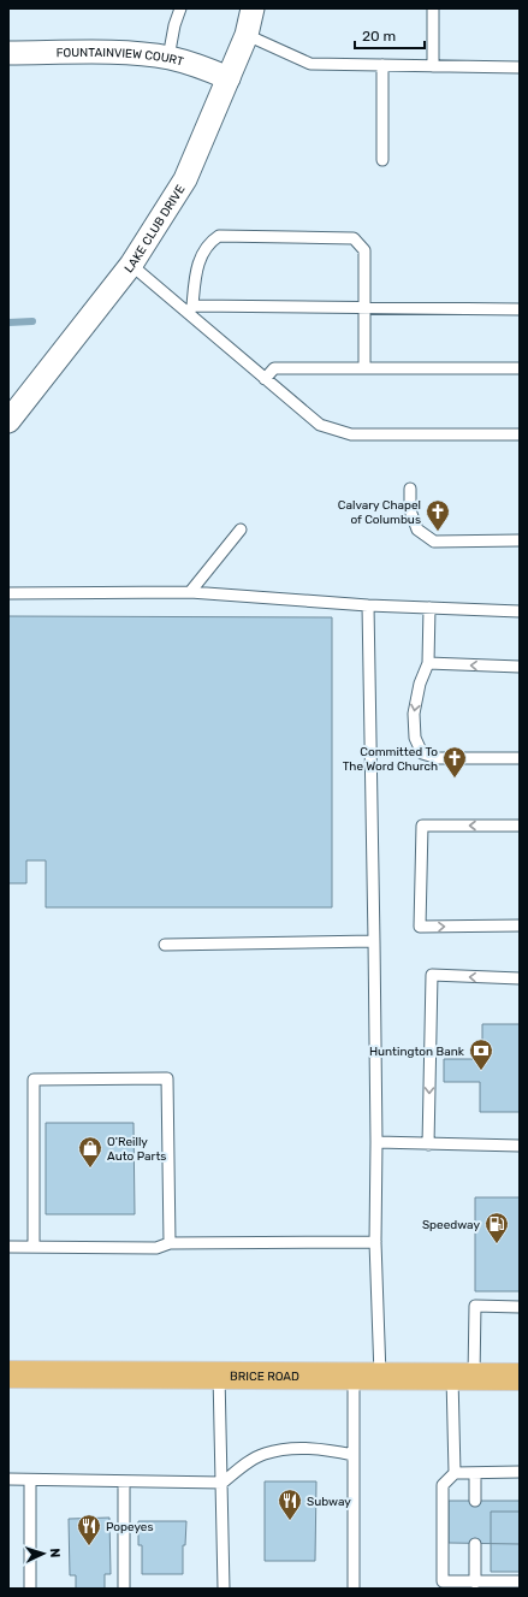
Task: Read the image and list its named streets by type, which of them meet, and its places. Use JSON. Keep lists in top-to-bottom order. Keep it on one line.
{"streets":{"main road":["BRICE ROAD"],"street":["FOUNTAINVIEW COURT","LAKE CLUB DRIVE"]},"crossings":[["FOUNTAINVIEW COURT","LAKE CLUB DRIVE"]],"places":{"church":["Calvary Chapel of Columbus","Committed To The Word Church"],"bank":["Huntington Bank"],"shop":["O'Reilly Auto Parts"],"fuel station":["Speedway"],"restaurant":["Subway","Popeyes"]},"scale_bar":"20 m","north":"right"}
